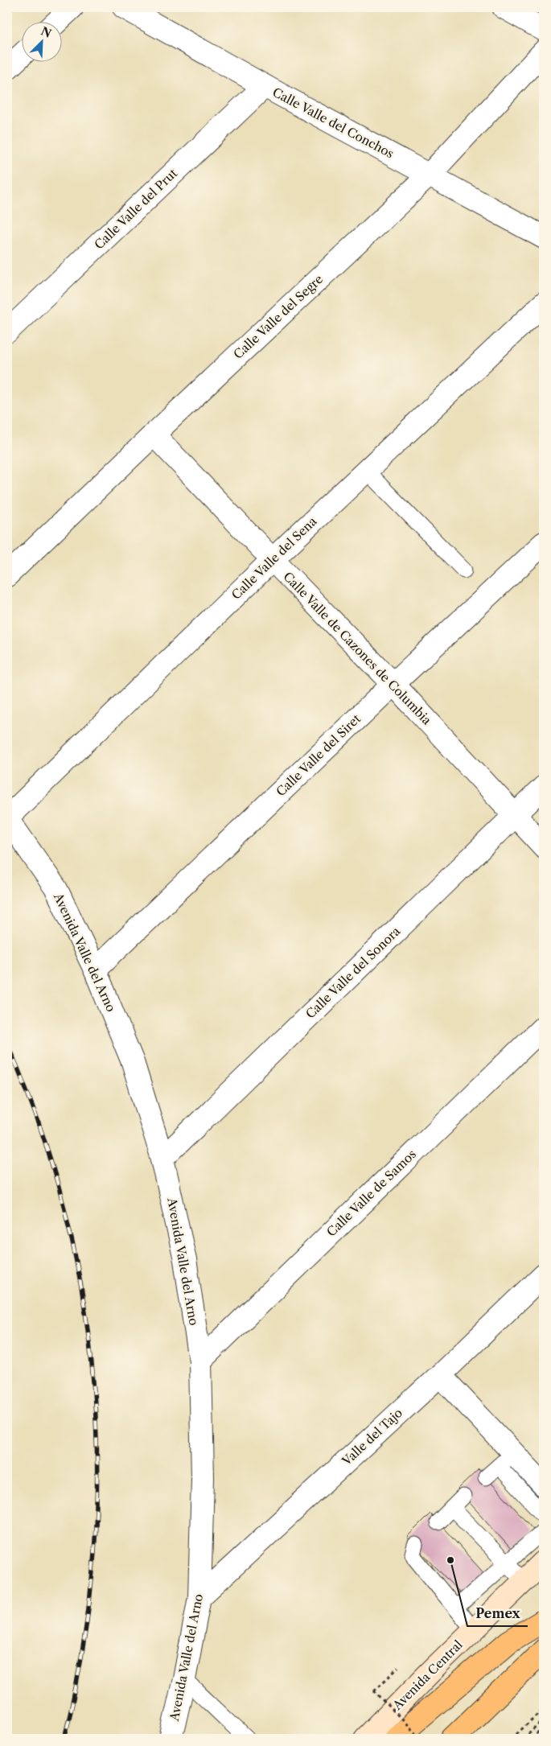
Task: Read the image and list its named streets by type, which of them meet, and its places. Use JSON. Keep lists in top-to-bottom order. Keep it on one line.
{"streets":{"main road":["Avenida Central"],"street":["Calle Valle del Conchos","Calle Valle del Prut","Calle Valle del Segre","Calle Valle del Sena","Calle Valle de Cazones de Columbia","Calle Valle del Siret","Avenida Valle del Arno","Calle Valle del Sonora","Calle Valle de Samos","Valle del Tajo"]},"crossings":[["Calle Valle del Conchos","Calle Valle del Prut"],["Calle Valle del Conchos","Calle Valle del Segre"],["Calle Valle del Segre","Calle Valle de Cazones de Columbia"],["Calle Valle del Sena","Calle Valle de Cazones de Columbia"],["Calle Valle del Sena","Avenida Valle del Arno"],["Calle Valle de Cazones de Columbia","Calle Valle del Siret"],["Calle Valle de Cazones de Columbia","Calle Valle del Sonora"],["Calle Valle del Siret","Avenida Valle del Arno"],["Avenida Valle del Arno","Calle Valle del Sonora"],["Avenida Valle del Arno","Calle Valle de Samos"],["Avenida Valle del Arno","Valle del Tajo"]],"places":["Pemex"],"north":"top right"}
